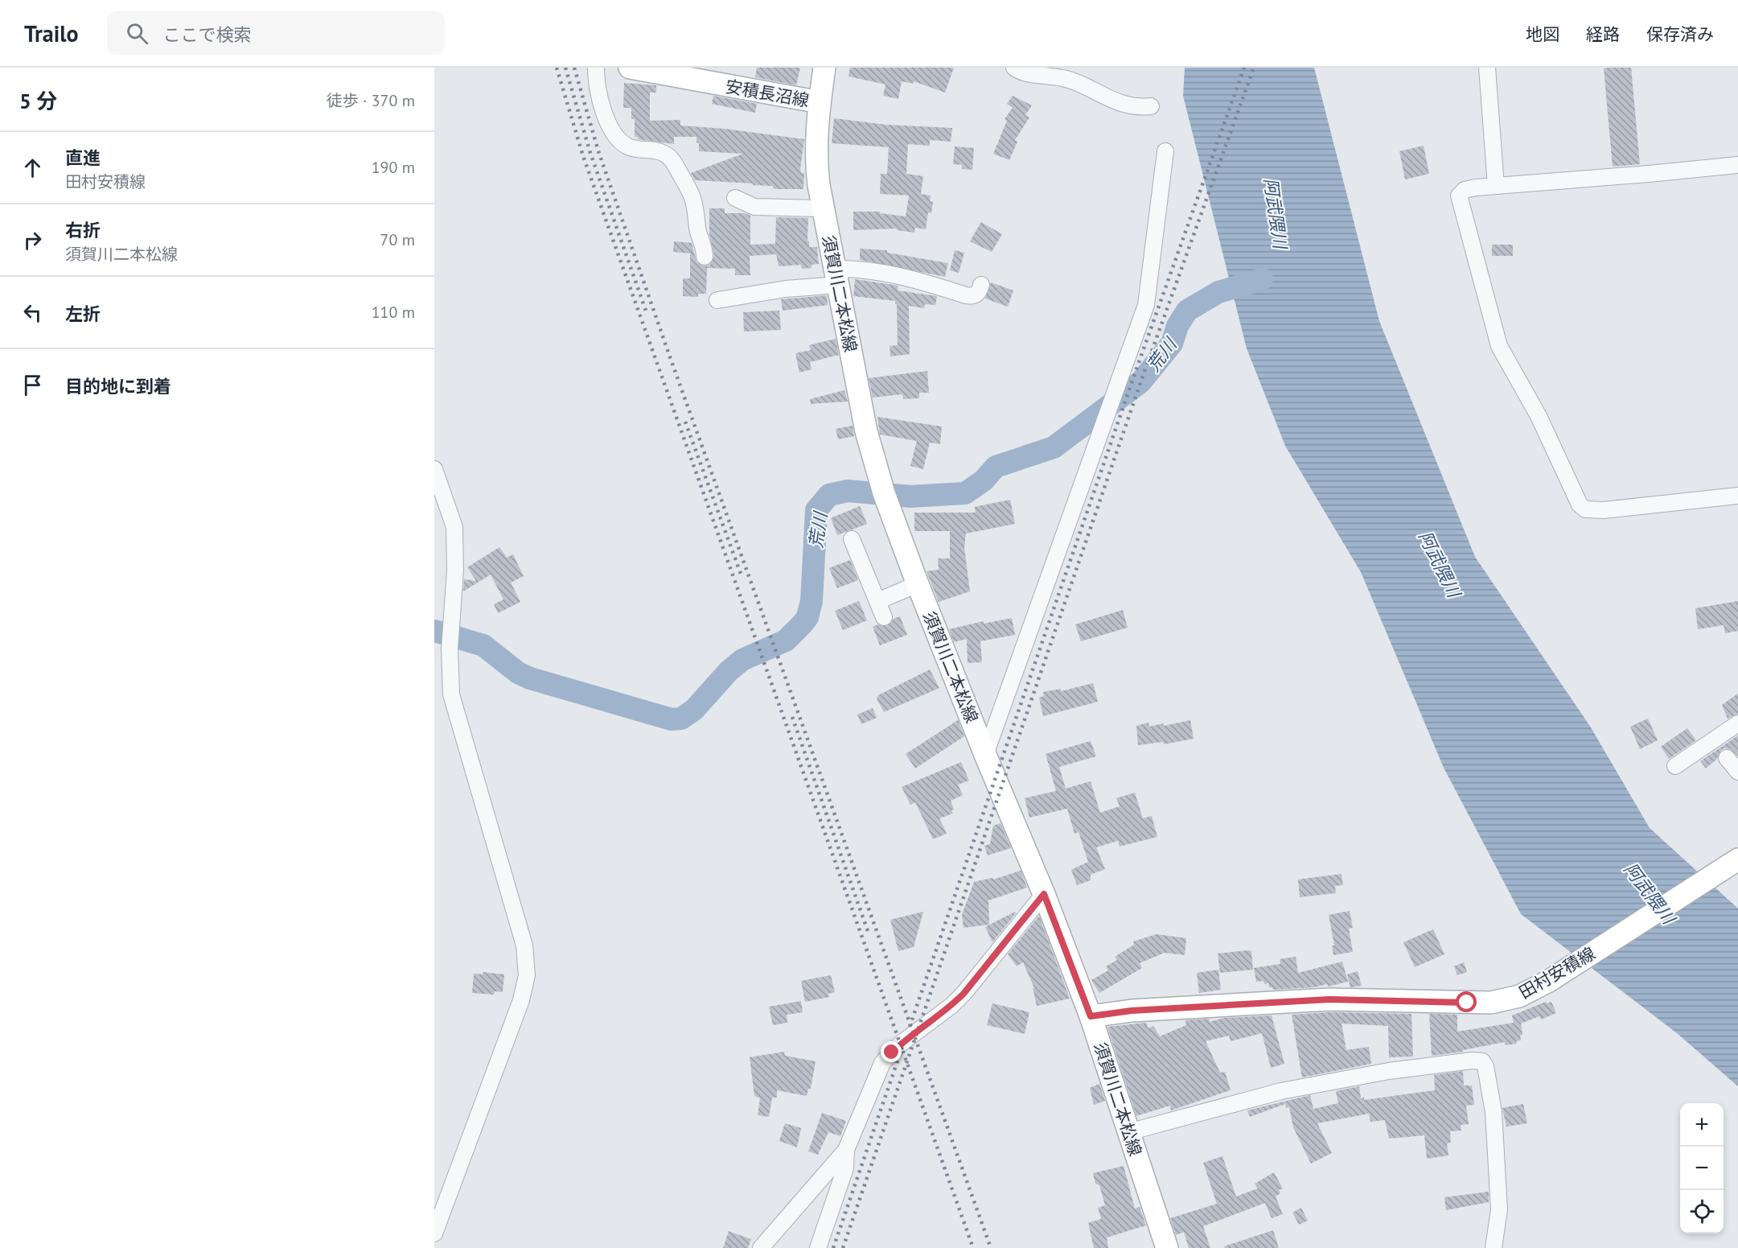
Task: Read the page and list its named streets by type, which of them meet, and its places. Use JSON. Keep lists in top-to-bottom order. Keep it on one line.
{"streets":{"main road":["安積長沼線","須賀川二本松線","田村安積線"]},"crossings":[["安積長沼線","須賀川二本松線"],["須賀川二本松線","田村安積線"]],"water":["阿武隈川","荒川"],"page":{"header":"Trailo","search":"ここで検索","nav":["地図","経路","保存済み"],"heading":["5 分","徒歩 · 370 m"],"list":[["直進","田村安積線","190 m"],["右折","須賀川二本松線","70 m"],["左折","110 m"],"目的地に到着"],"map_buttons":["+","−"]}}
